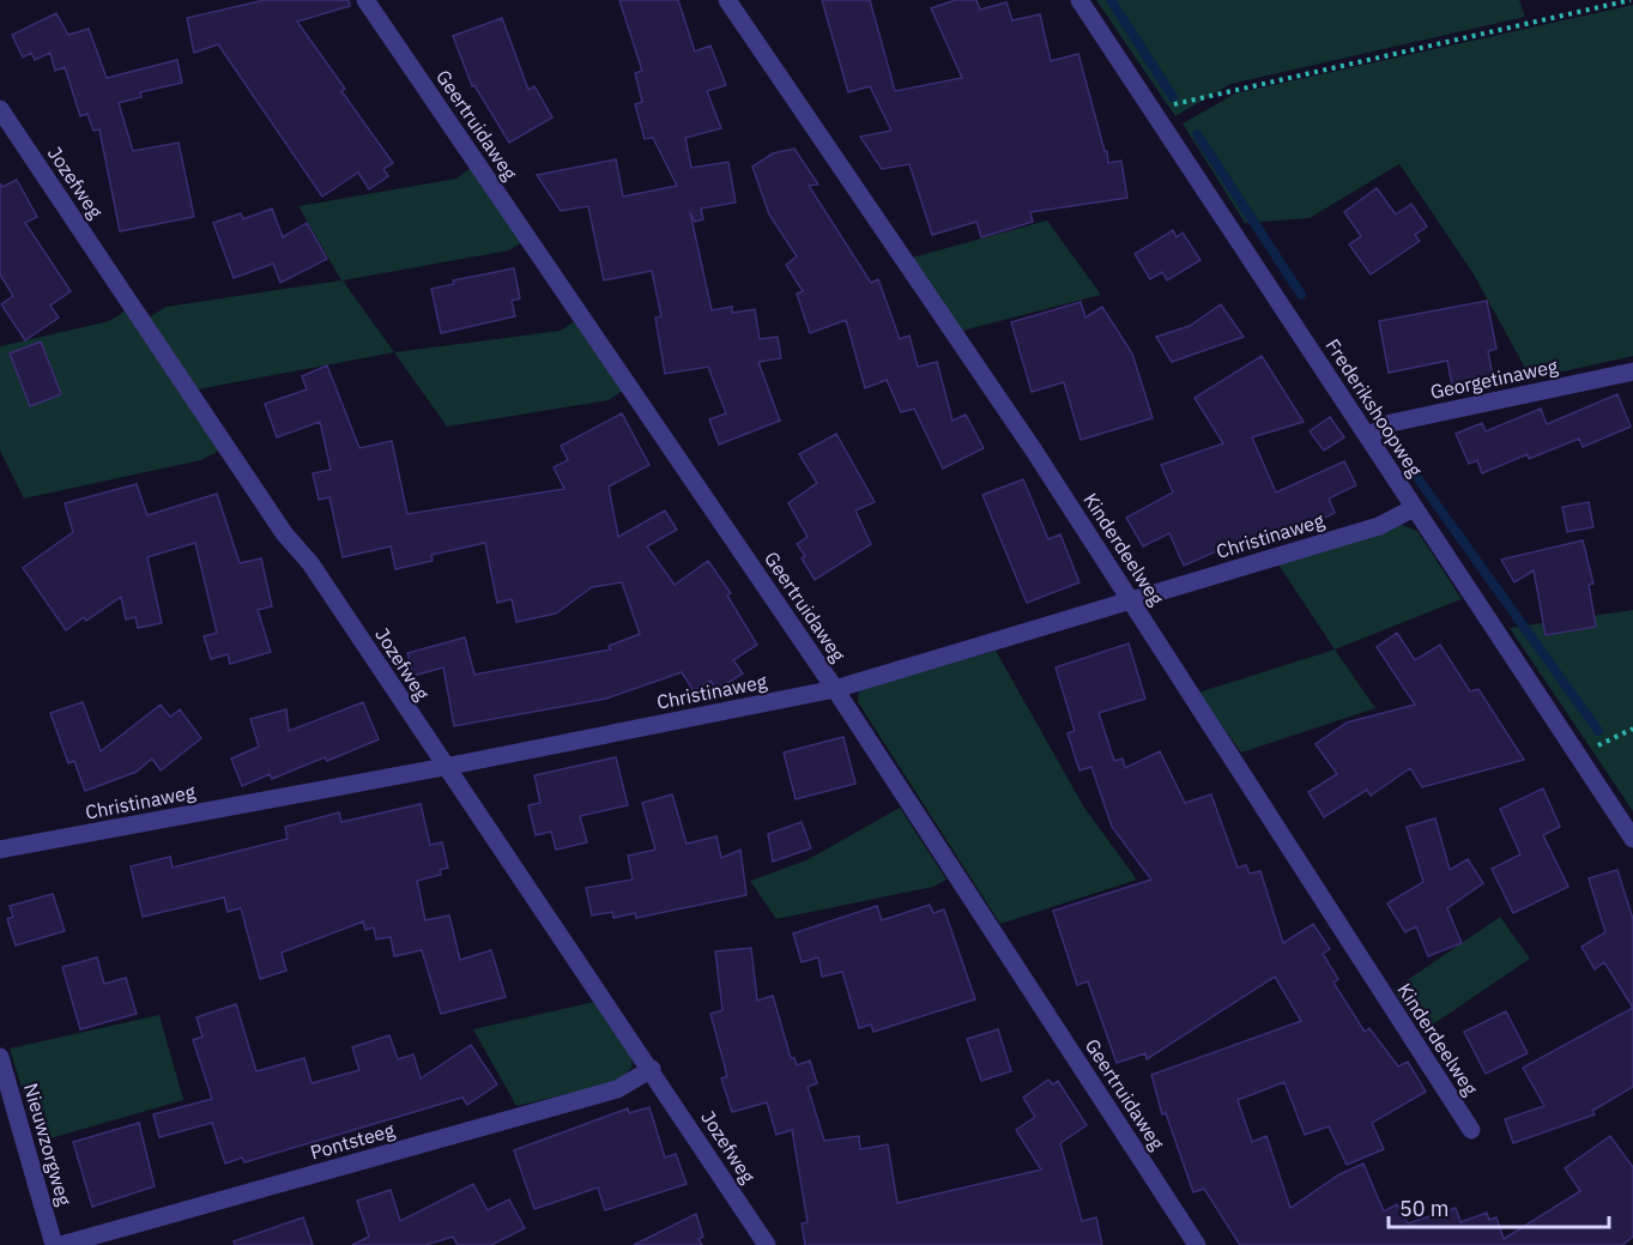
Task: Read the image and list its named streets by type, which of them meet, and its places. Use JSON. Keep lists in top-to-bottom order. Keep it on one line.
{"streets":{"street":["Geertruidaweg","Jozefweg","Georgetinaweg","Frederikshoopweg","Christinaweg","Kinderdeelweg","Pontsteeg","Nieuwzorgweg"]},"crossings":[["Geertruidaweg","Christinaweg"],["Jozefweg","Christinaweg"],["Jozefweg","Pontsteeg"],["Georgetinaweg","Frederikshoopweg"],["Frederikshoopweg","Christinaweg"],["Christinaweg","Kinderdeelweg"]],"scale_bar":"50 m"}
